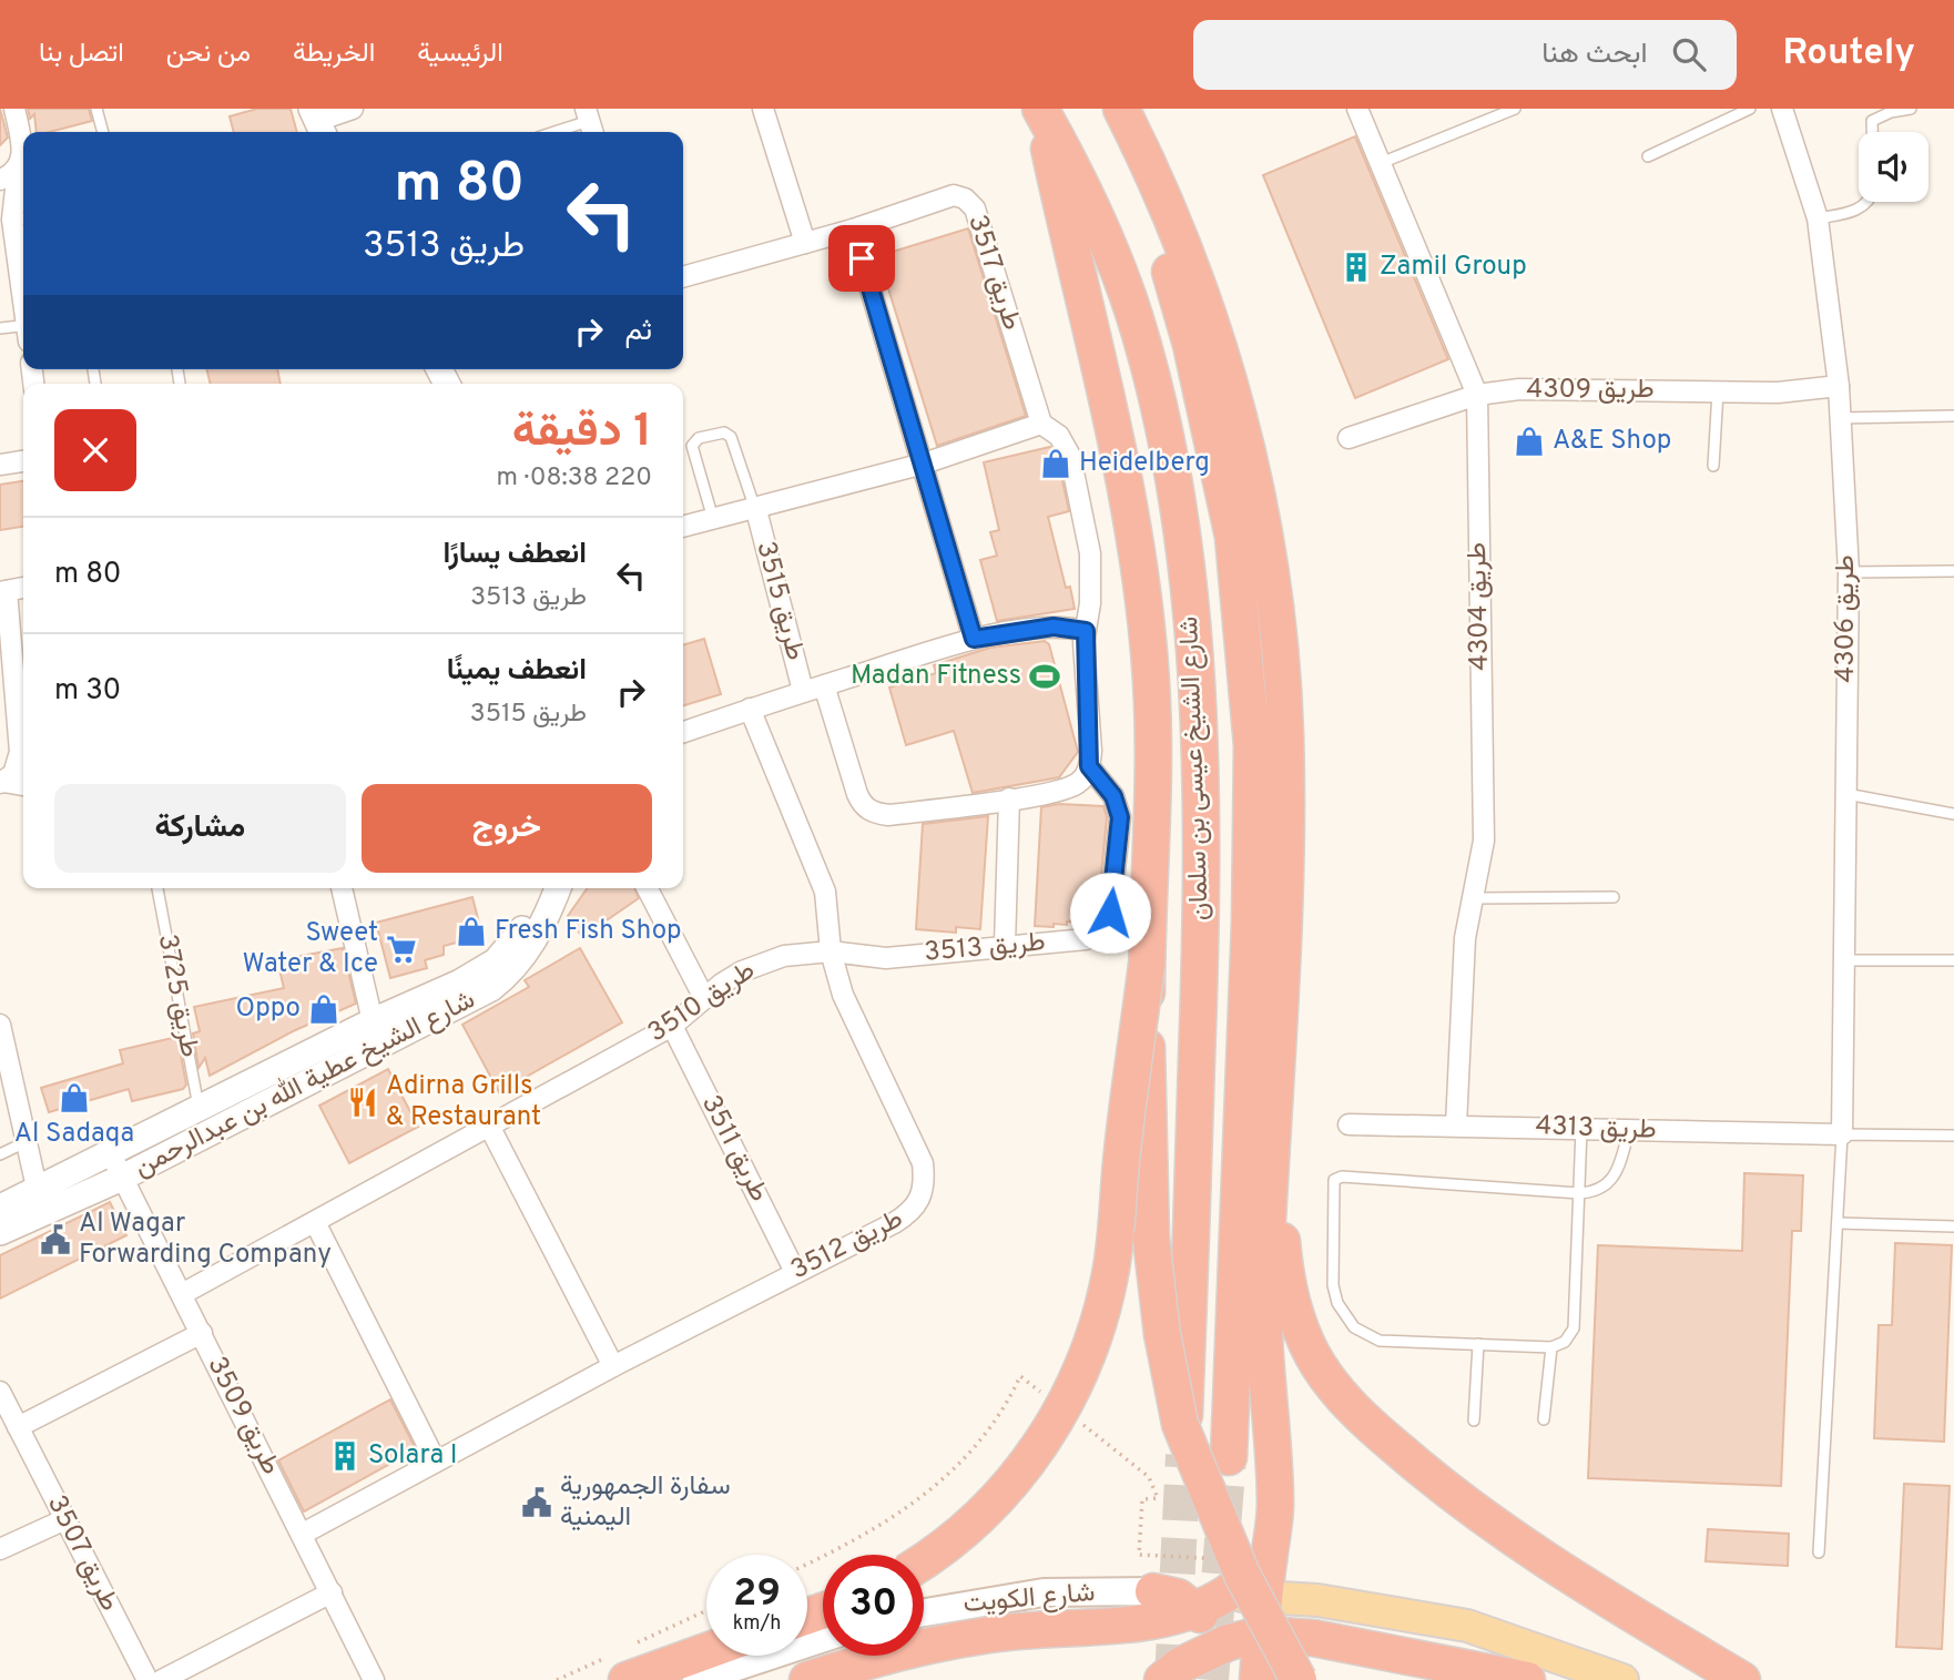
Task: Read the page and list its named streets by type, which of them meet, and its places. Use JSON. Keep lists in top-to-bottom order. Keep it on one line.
{"streets":{"highway":["شارع الشيخ عيسى بن سلمان"],"main road":["شارع الكويت"],"street":["طريق 3517","طريق 4309","طريق 3515","طريق 4304","طريق 4306","طريق 3513","طريق 3510","شارع الشيخ عطية الله بن عبدالرحمن","طريق 4313","طريق 3511","طريق 3512","طريق 3509","طريق 3507"],"lane":["طريق 3725"]},"crossings":[["طريق 3517","طريق 3515"],["طريق 4309","طريق 4304"],["طريق 4309","طريق 4306"],["طريق 4304","طريق 4313"],["طريق 4306","طريق 4313"],["طريق 3513","طريق 3510"],["طريق 3513","طريق 3512"],["طريق 3725","شارع الشيخ عطية الله بن عبدالرحمن"],["طريق 3510","طريق 3511"],["طريق 3510","طريق 3512"],["طريق 3510","طريق 3509"],["شارع الشيخ عطية الله بن عبدالرحمن","طريق 3509"],["طريق 3511","طريق 3512"],["طريق 3512","طريق 3509"]],"places":{"building":["Zamil Group","Solara I"],"shop":["A&E Shop","Heidelberg","Fresh Fish Shop","Oppo","Al Sadaqa"],"sports":["Madan Fitness"],"supermarket":["Sweet Water & Ice"],"restaurant":["Adirna Grills & Restaurant"],"public building":["Al Wagar Forwarding Company","سفارة الجمهورية اليمنية"]},"page":{"header":"Routely","search":"ابحث هنا","nav":["الرئيسية","الخريطة","من نحن","اتصل بنا"],"turn":["80 m","طريق 3513"],"then":"ثم","heading":["1 دقيقة","220 m · 08:38"],"list":[{"name":"انعطف يسارًا","note":"طريق 3513","value":"80 m"},{"name":"انعطف يمينًا","note":"طريق 3515","value":"30 m"}],"buttons":["خروج","مشاركة"],"speed":"29 km/h","limit":"30"}}
